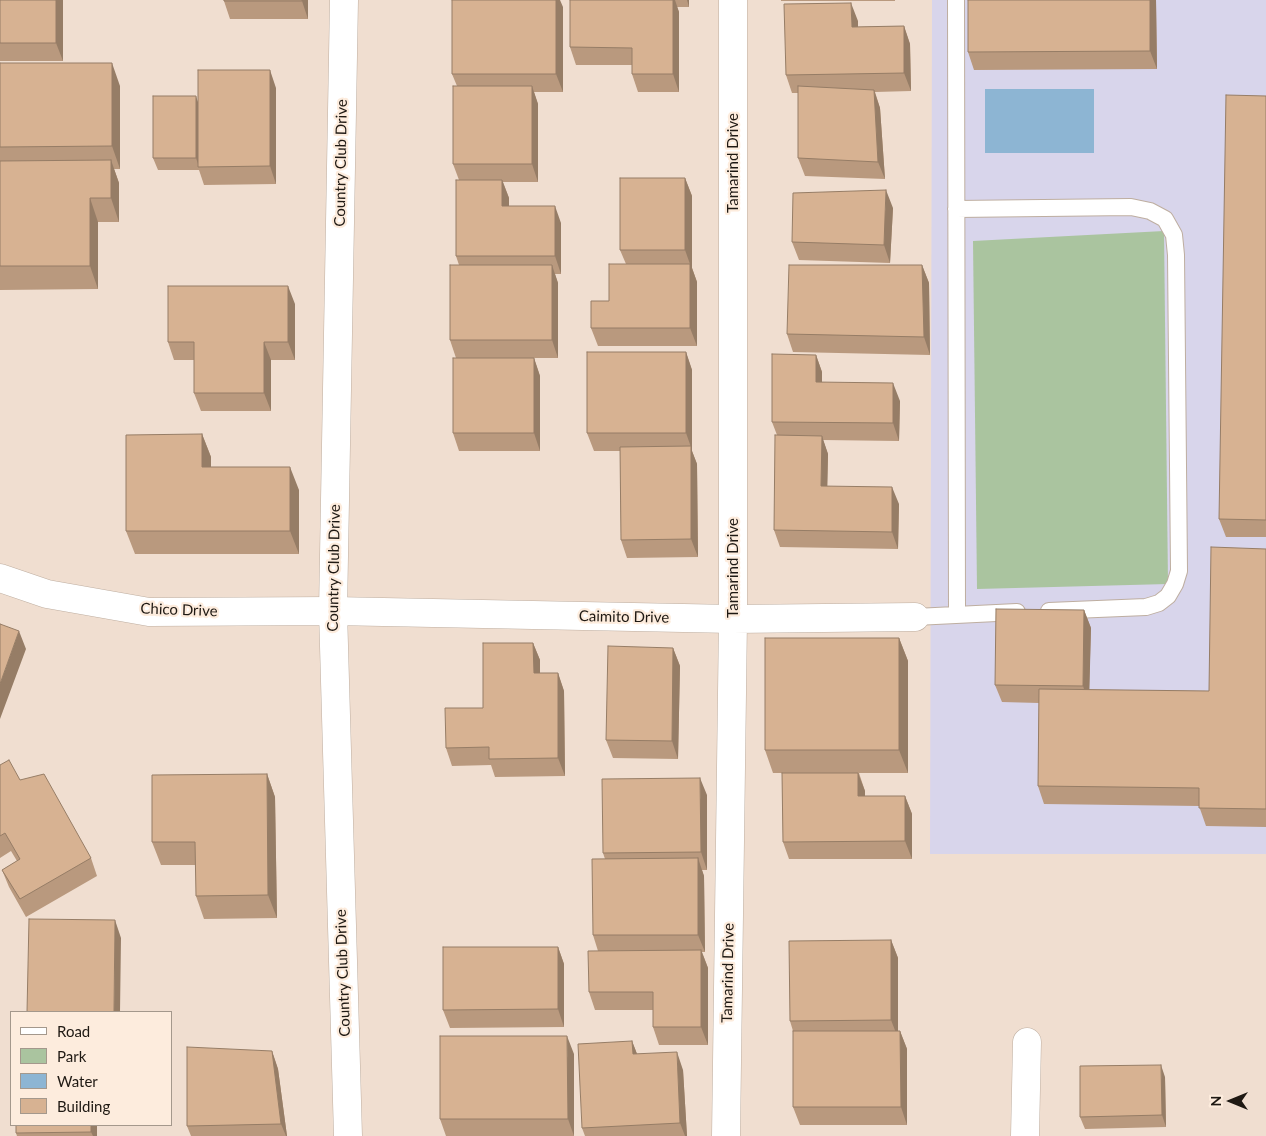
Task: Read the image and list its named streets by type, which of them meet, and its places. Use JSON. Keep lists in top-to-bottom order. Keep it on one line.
{"streets":{"street":["Country Club Drive","Tamarind Drive","Chico Drive","Caimito Drive"]},"crossings":[["Country Club Drive","Chico Drive"],["Country Club Drive","Caimito Drive"],["Tamarind Drive","Caimito Drive"],["Chico Drive","Caimito Drive"]],"legend":["Road","Park","Water","Building"],"north":"left"}
